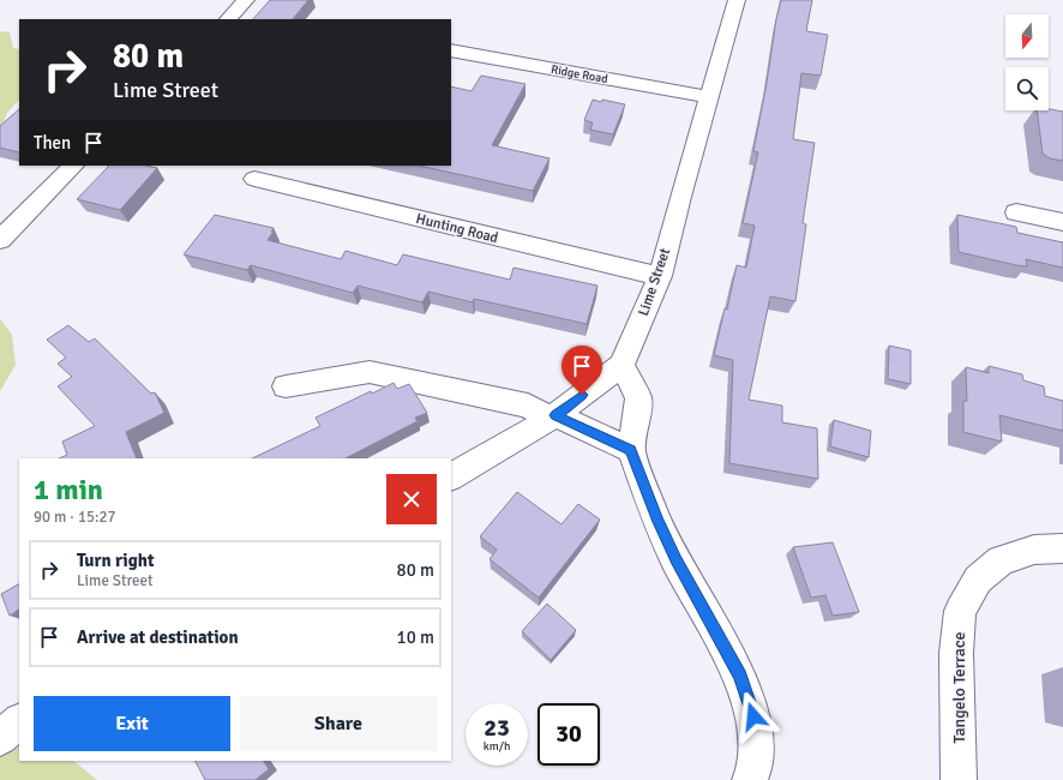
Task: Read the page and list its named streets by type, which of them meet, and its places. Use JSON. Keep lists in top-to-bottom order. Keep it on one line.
{"streets":{"street":["Ridge Road","Hunting Road","Lime Street","Tangelo Terrace"]},"crossings":[["Ridge Road","Lime Street"],["Hunting Road","Lime Street"]],"north":"bottom","page":{"turn":["80 m","Lime Street"],"then":"Then","heading":["1 min","90 m · 15:27"],"list":[{"name":"Turn right","note":"Lime Street","value":"80 m"},{"name":"Arrive at destination","value":"10 m"}],"buttons":["Exit","Share"],"speed":"23 km/h","limit":"30"}}
